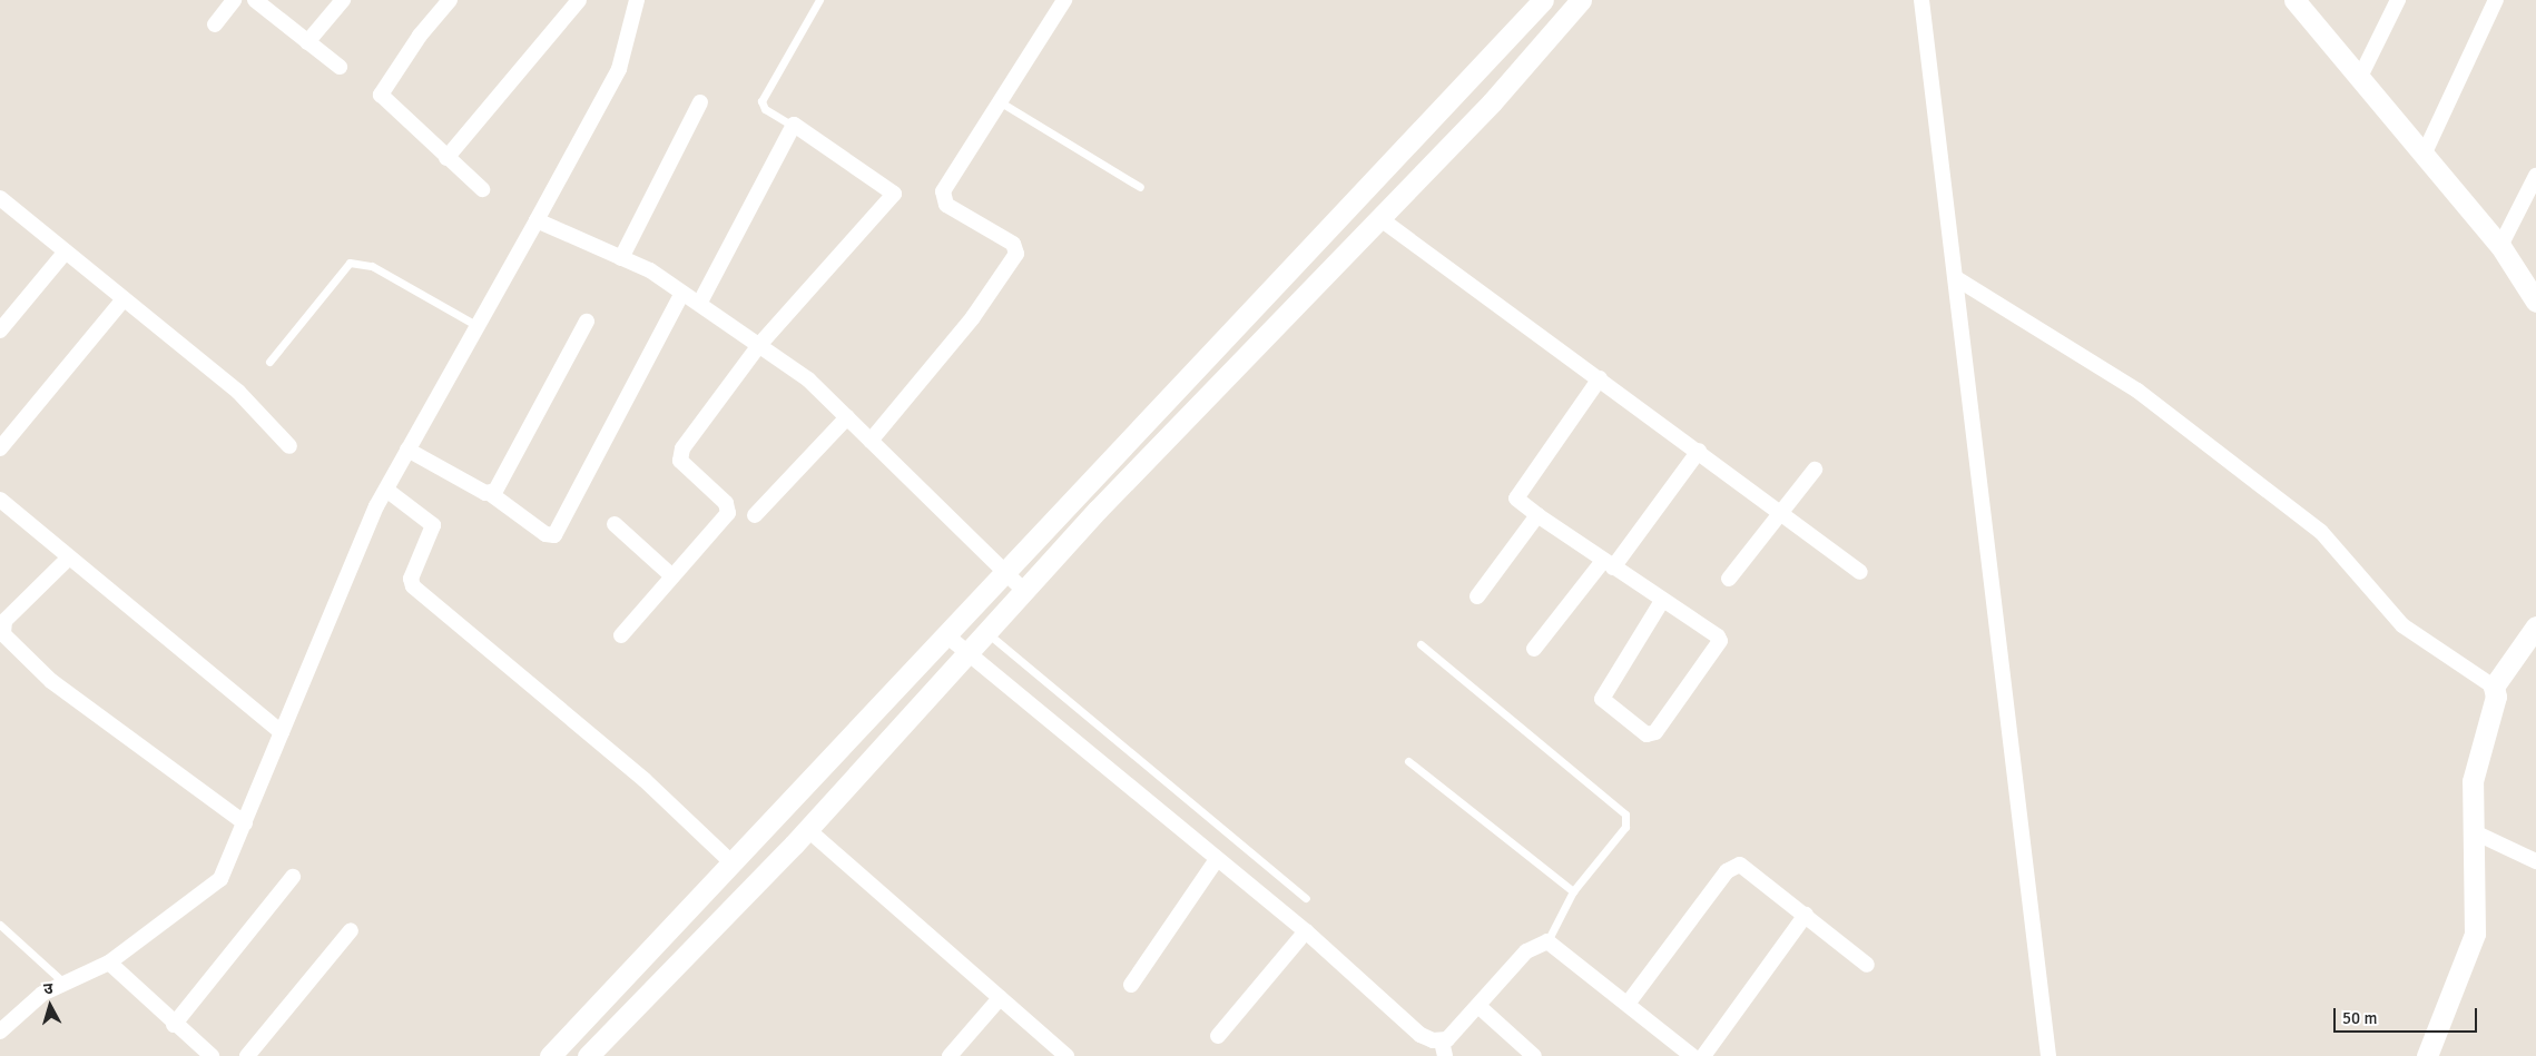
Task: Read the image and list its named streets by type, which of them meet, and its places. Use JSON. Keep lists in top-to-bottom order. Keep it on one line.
{"scale_bar":"50 m","north":"top"}
